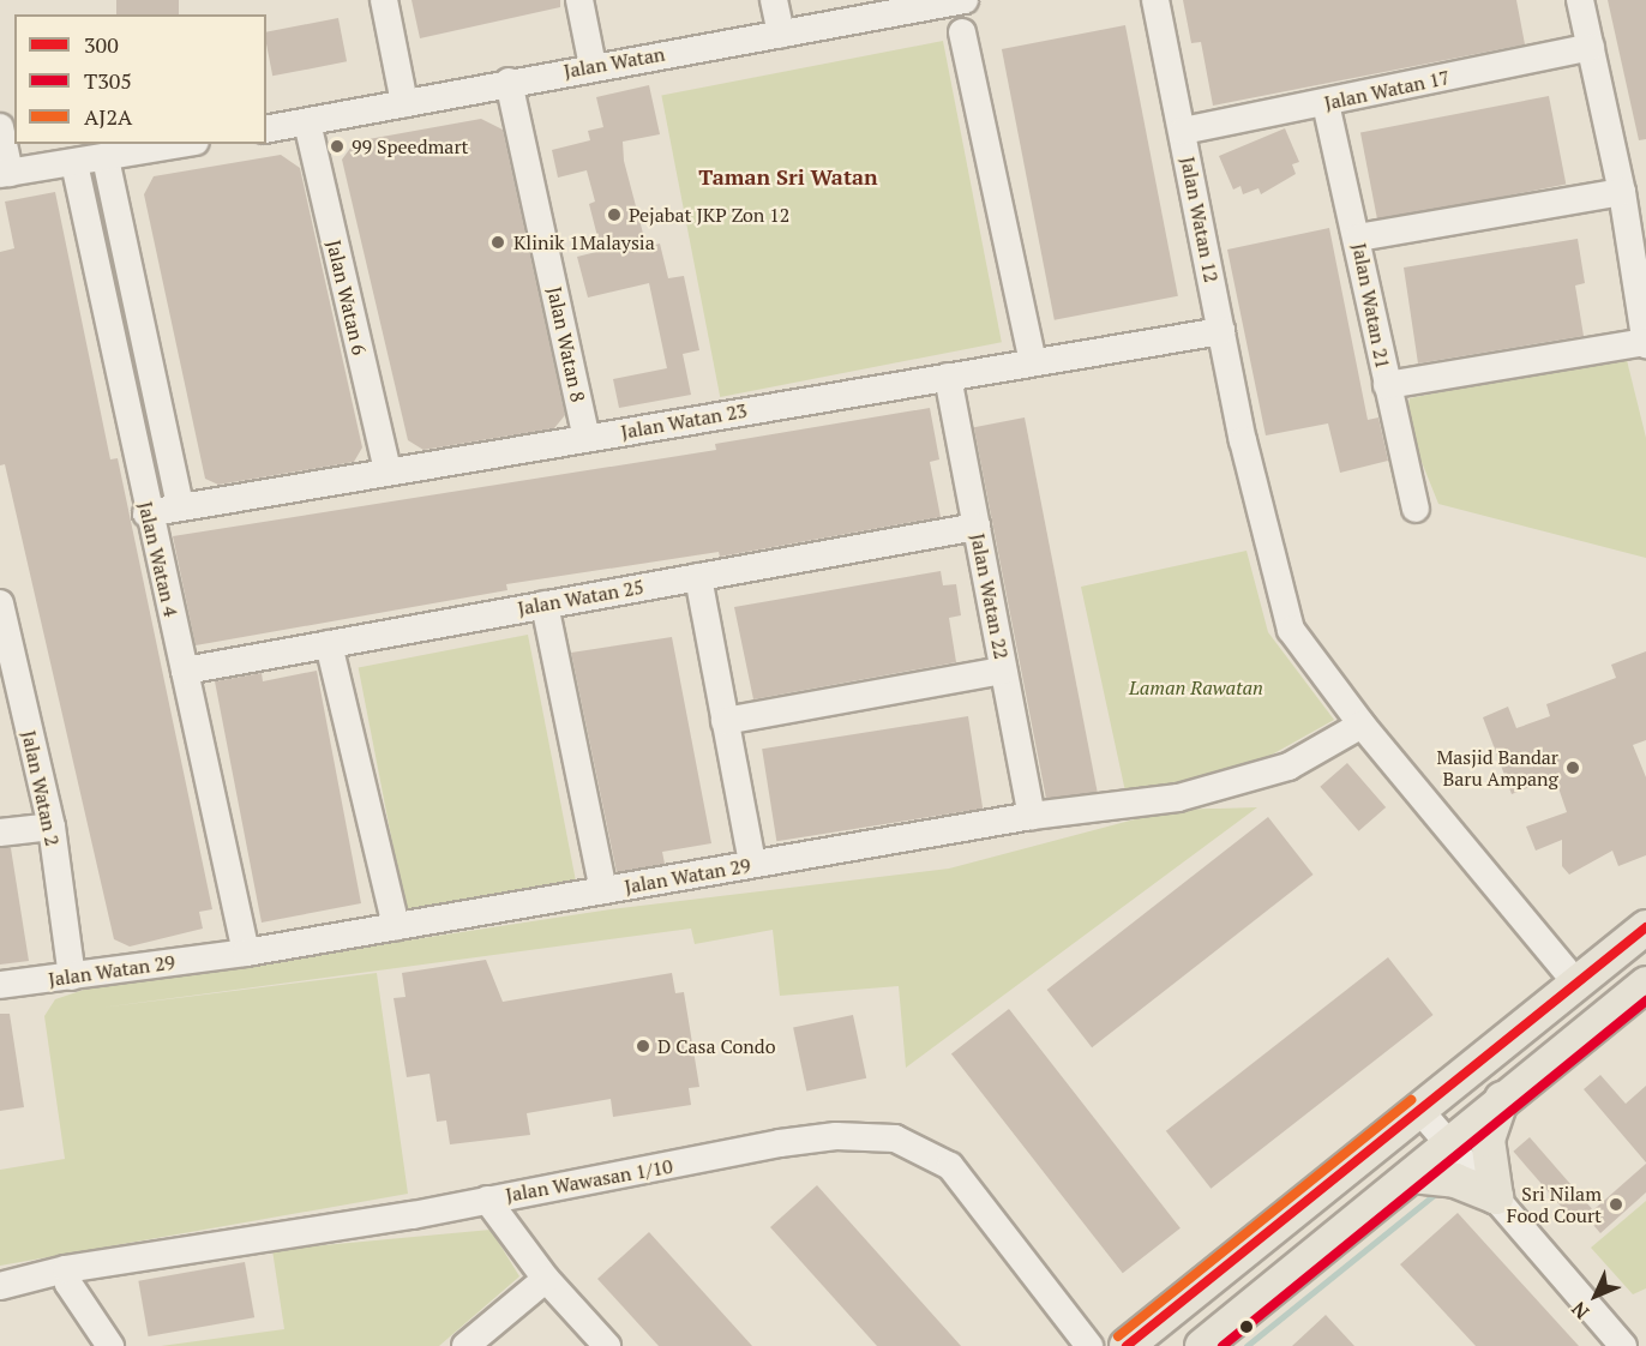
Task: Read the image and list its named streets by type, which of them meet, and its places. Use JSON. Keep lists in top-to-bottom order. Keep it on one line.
{"streets":{"street":["Jalan Watan","Jalan Watan 17","Jalan Watan 12","Jalan Watan 6","Jalan Watan 21","Jalan Watan 8","Jalan Watan 23","Jalan Watan 4","Jalan Watan 22","Jalan Watan 25","Jalan Watan 2","Jalan Watan 29","Jalan Wawasan 1/10"]},"crossings":[["Jalan Watan","Jalan Watan 6"],["Jalan Watan","Jalan Watan 8"],["Jalan Watan 17","Jalan Watan 12"],["Jalan Watan 17","Jalan Watan 21"],["Jalan Watan 12","Jalan Watan 23"],["Jalan Watan 12","Jalan Watan 29"],["Jalan Watan 6","Jalan Watan 23"],["Jalan Watan 8","Jalan Watan 23"],["Jalan Watan 23","Jalan Watan 4"],["Jalan Watan 23","Jalan Watan 22"],["Jalan Watan 4","Jalan Watan 25"],["Jalan Watan 4","Jalan Watan 29"],["Jalan Watan 22","Jalan Watan 25"],["Jalan Watan 22","Jalan Watan 29"],["Jalan Watan 2","Jalan Watan 29"]],"districts":["Taman Sri Watan"],"parks":["Laman Rawatan"],"places":["99 Speedmart","Pejabat JKP Zon 12","Klinik 1Malaysia","Masjid Bandar Baru Ampang","D Casa Condo","Sri Nilam Food Court"],"lines":["transit line 300","transit line T305","transit line AJ2A"],"legend":["300","T305","AJ2A"],"north":"bottom left"}
